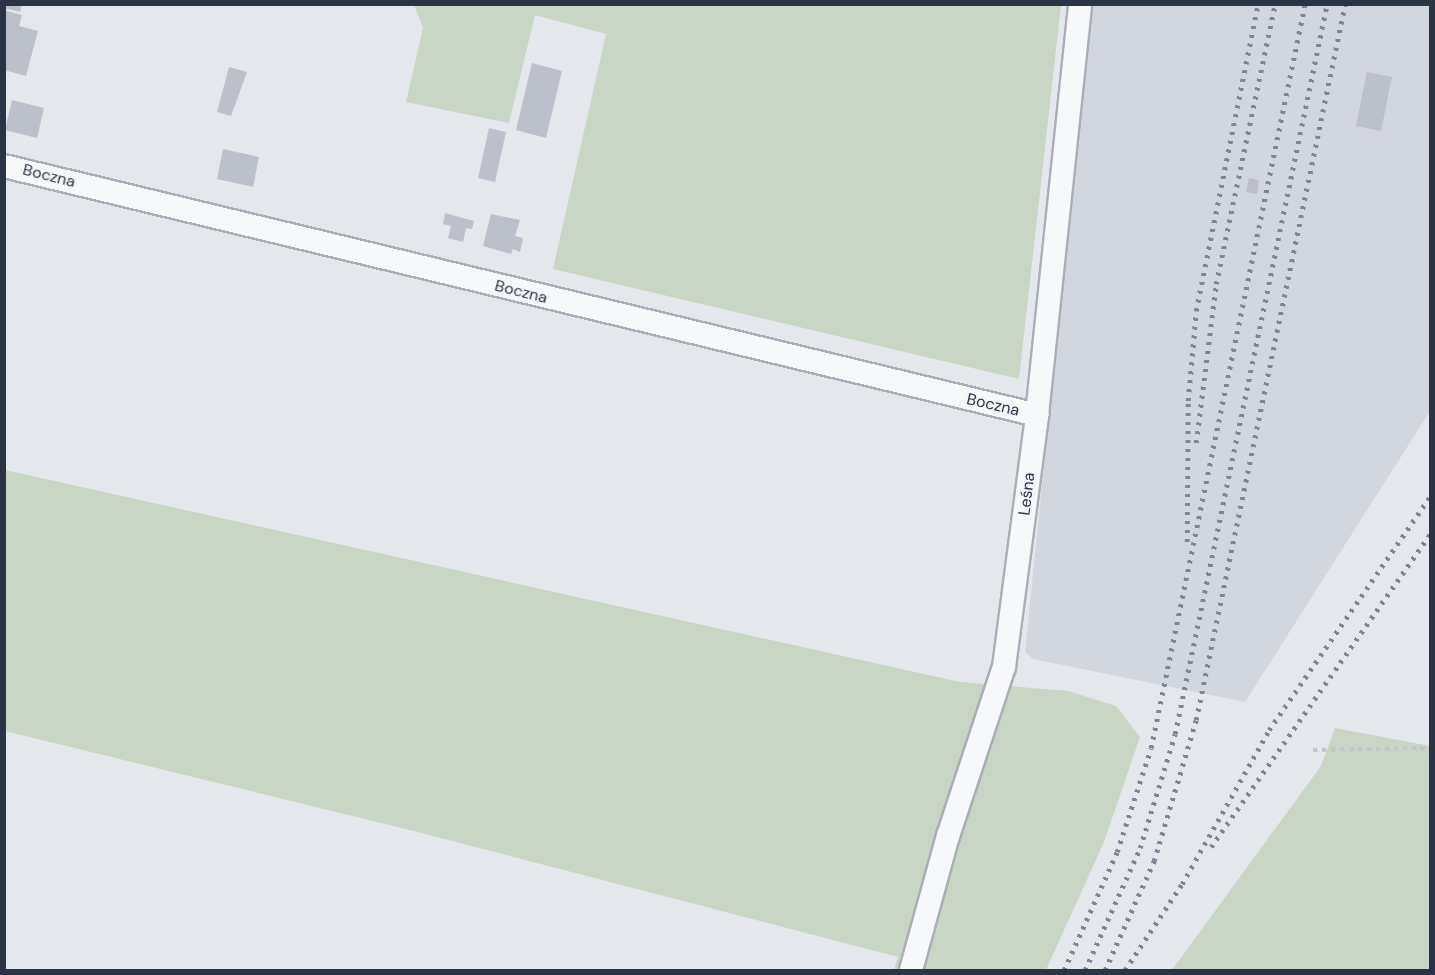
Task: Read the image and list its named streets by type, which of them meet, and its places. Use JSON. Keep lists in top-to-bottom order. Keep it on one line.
{"streets":{"street":["Boczna","Leśna"]},"crossings":[["Boczna","Leśna"]]}
